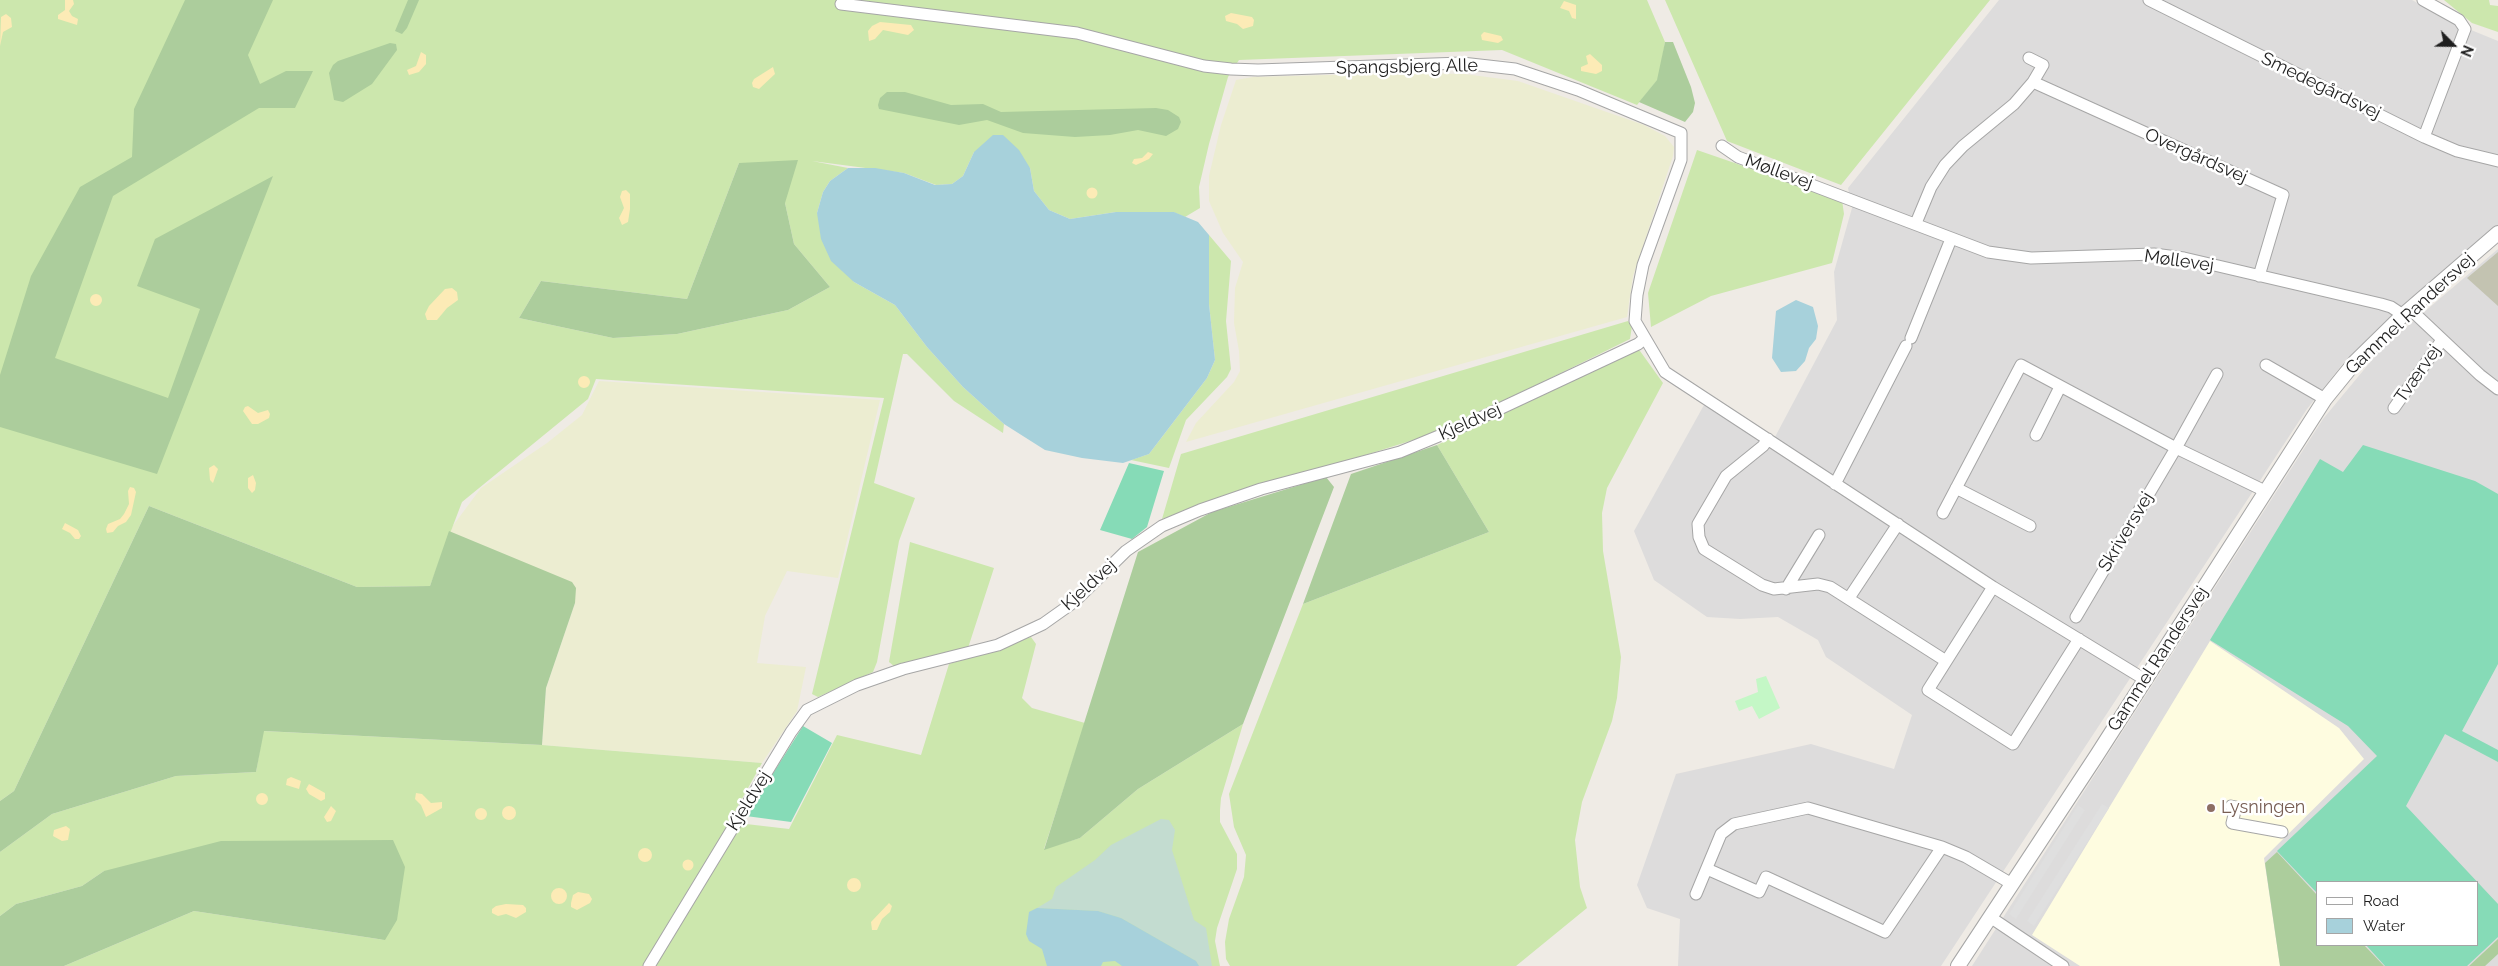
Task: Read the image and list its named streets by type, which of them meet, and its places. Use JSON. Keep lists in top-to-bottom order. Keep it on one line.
{"streets":{"street":["Spangsbjerg Alle","Smedegårdsvej","Overgårdsvej","Møllevej","Gammel Randersvej","Tværvej","Kjeldvej","Skriversvej"]},"crossings":[["Spangsbjerg Alle","Gammel Randersvej"],["Spangsbjerg Alle","Kjeldvej"],["Overgårdsvej","Møllevej"],["Møllevej","Gammel Randersvej"],["Møllevej","Tværvej"],["Gammel Randersvej","Tværvej"]],"places":["Lysningen"],"legend":["Road","Water"],"north":"bottom right"}
